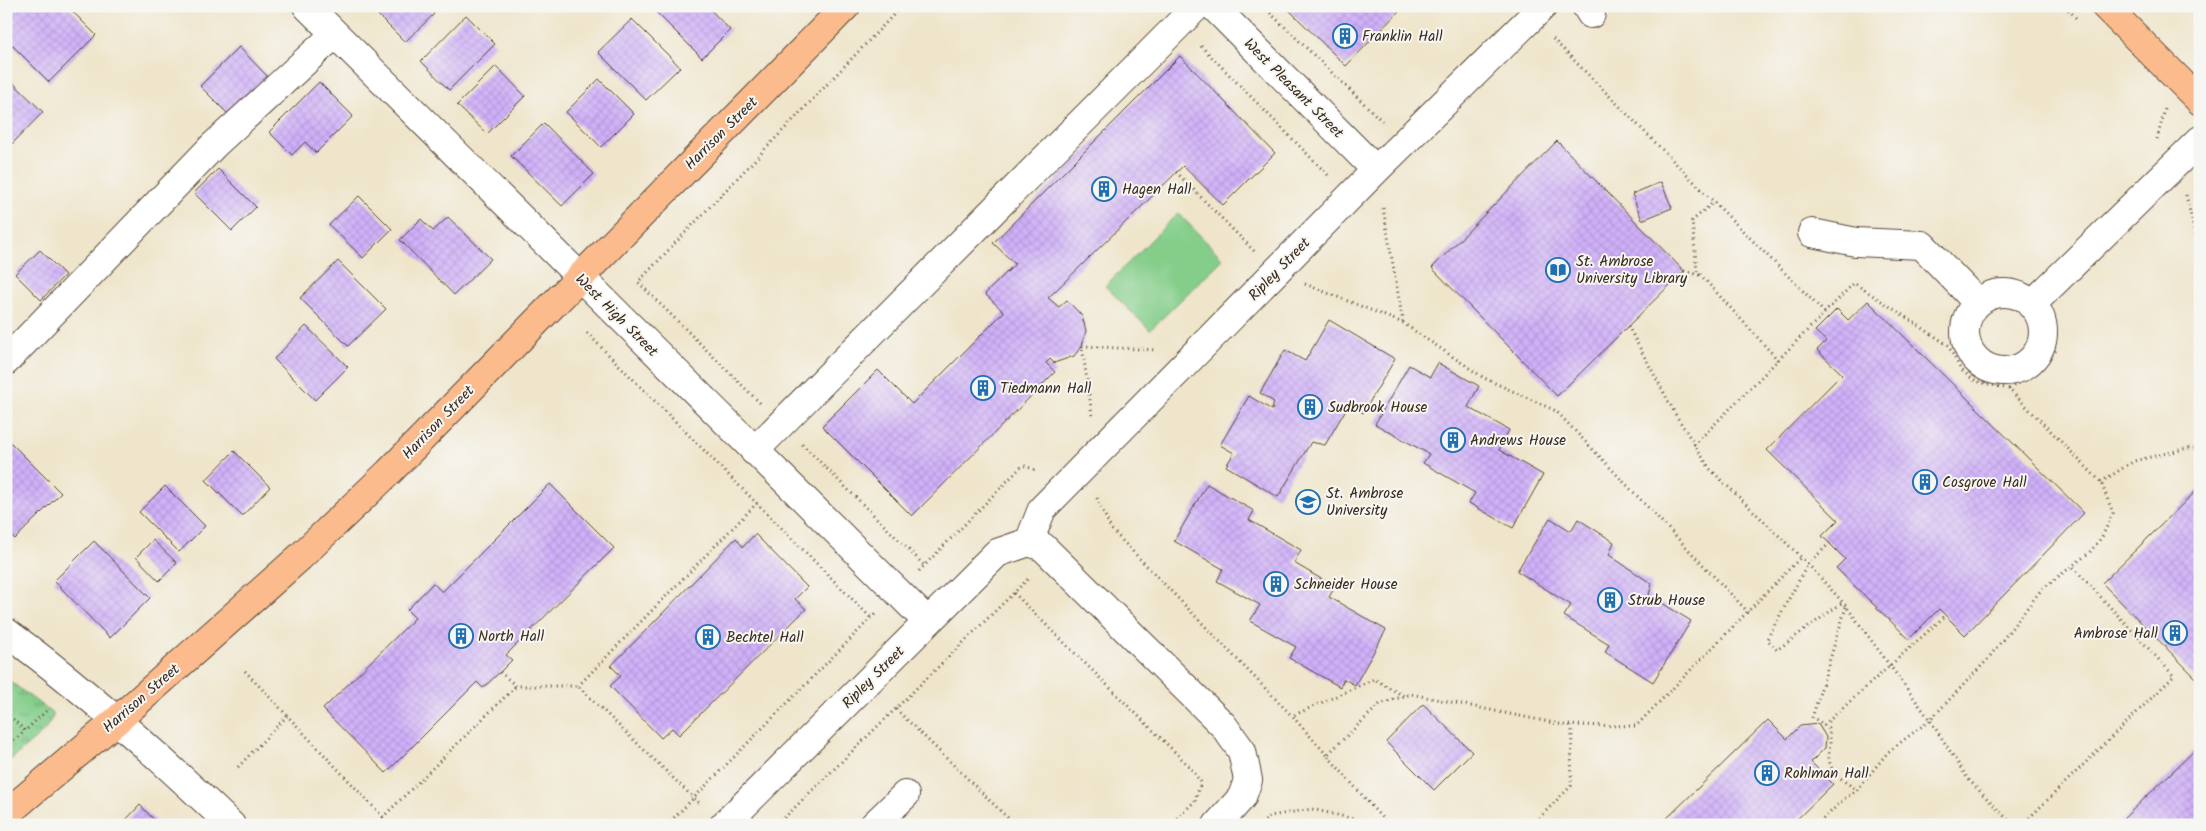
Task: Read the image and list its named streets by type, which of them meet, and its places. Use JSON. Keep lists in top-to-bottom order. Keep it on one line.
{"streets":{"main road":["Harrison Street"],"street":["West Pleasant Street","Ripley Street","West High Street"]},"crossings":[["West Pleasant Street","Ripley Street"],["Harrison Street","West High Street"],["Ripley Street","West High Street"]],"places":{"building":["Franklin Hall","Hagen Hall","Tiedmann Hall","Sudbrook House","Andrews House","Cosgrove Hall","Schneider House","Strub House","Ambrose Hall","North Hall","Bechtel Hall","Rohlman Hall"],"library":["St. Ambrose University Library"],"school or university":["St. Ambrose University"]}}
